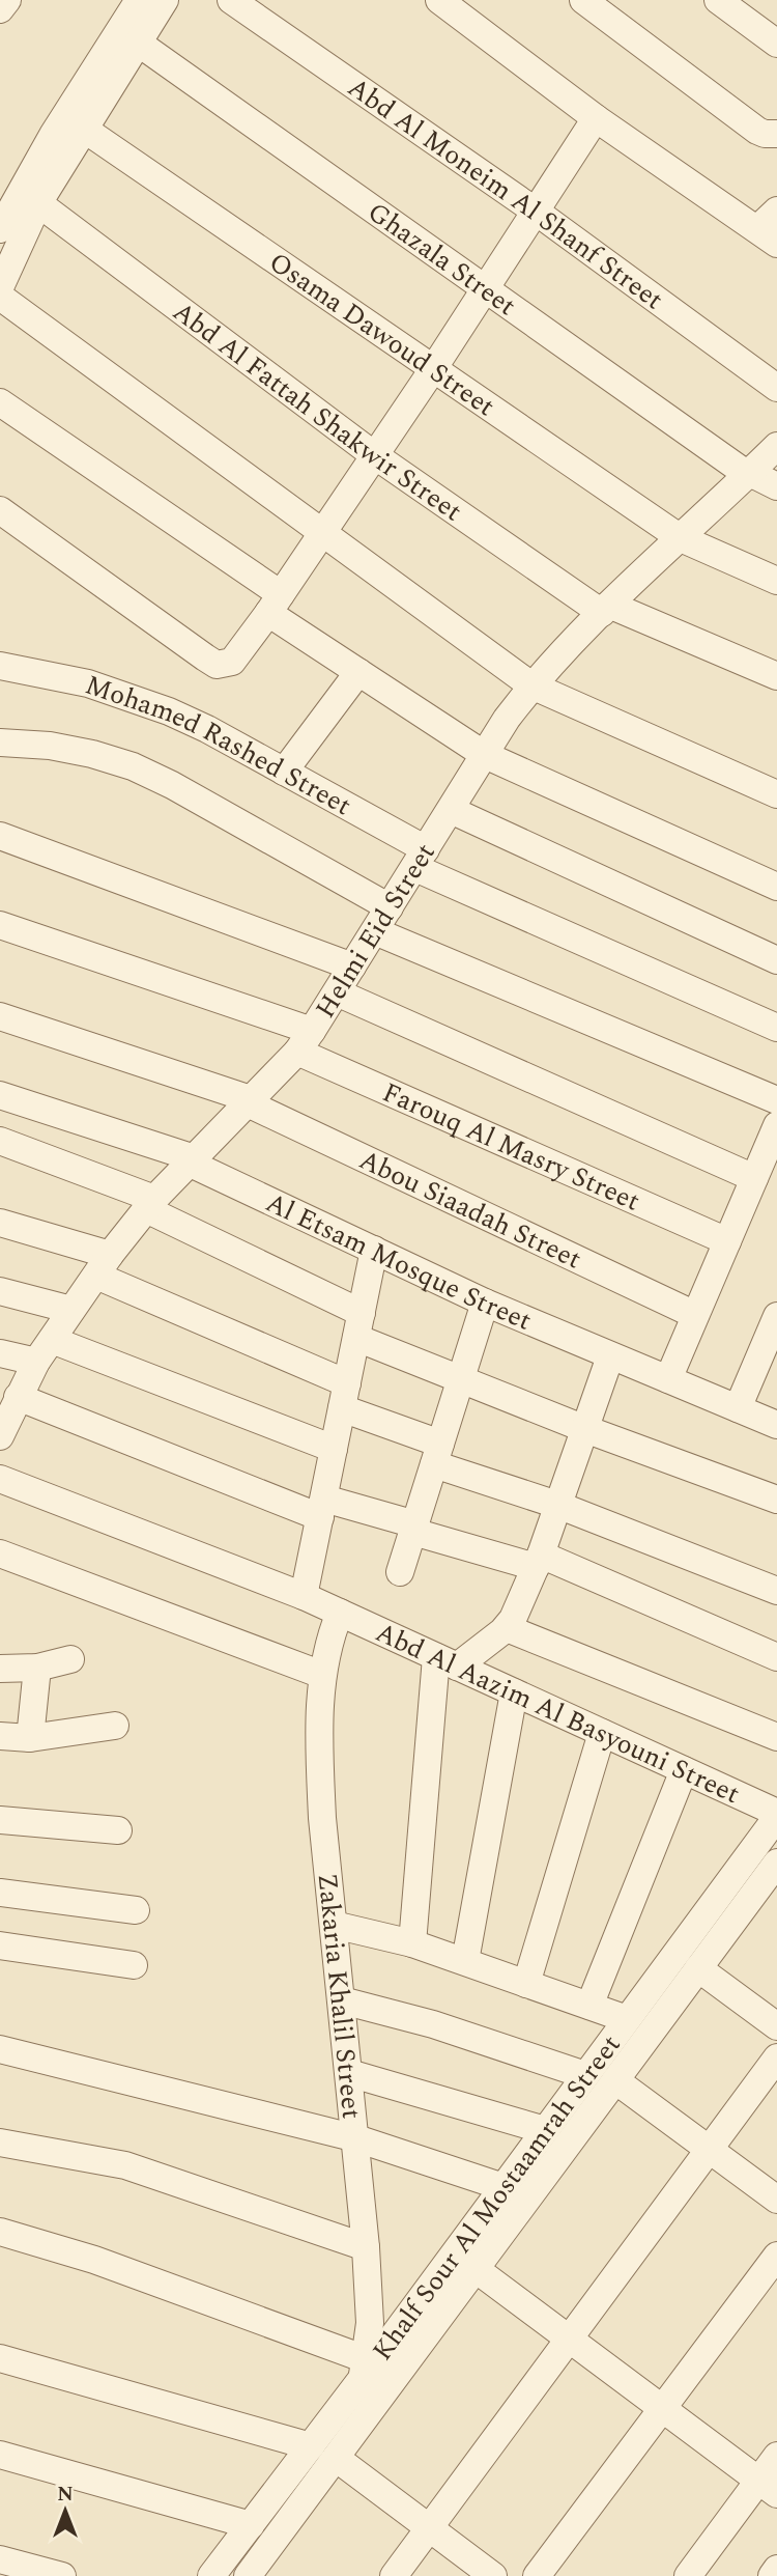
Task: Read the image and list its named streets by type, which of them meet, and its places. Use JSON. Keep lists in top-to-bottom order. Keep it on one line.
{"streets":{"street":["Abd Al Moneim Al Shanf Street","Ghazala Street","Osama Dawoud Street","Abd Al Fattah Shakwir Street","Mohamed Rashed Street","Helmi Eid Street","Farouq Al Masry Street","Abou Siaadah Street","Al Etsam Mosque Street","Abd Al Aazim Al Basyouni Street","Zakaria Khalil Street","Khalf Sour Al Mostaamrah Street"]},"crossings":[["Ghazala Street","Helmi Eid Street"],["Osama Dawoud Street","Helmi Eid Street"],["Abd Al Fattah Shakwir Street","Helmi Eid Street"],["Mohamed Rashed Street","Helmi Eid Street"],["Helmi Eid Street","Farouq Al Masry Street"],["Helmi Eid Street","Abou Siaadah Street"],["Helmi Eid Street","Al Etsam Mosque Street"],["Abd Al Aazim Al Basyouni Street","Zakaria Khalil Street"],["Abd Al Aazim Al Basyouni Street","Khalf Sour Al Mostaamrah Street"],["Zakaria Khalil Street","Khalf Sour Al Mostaamrah Street"]],"north":"top"}
